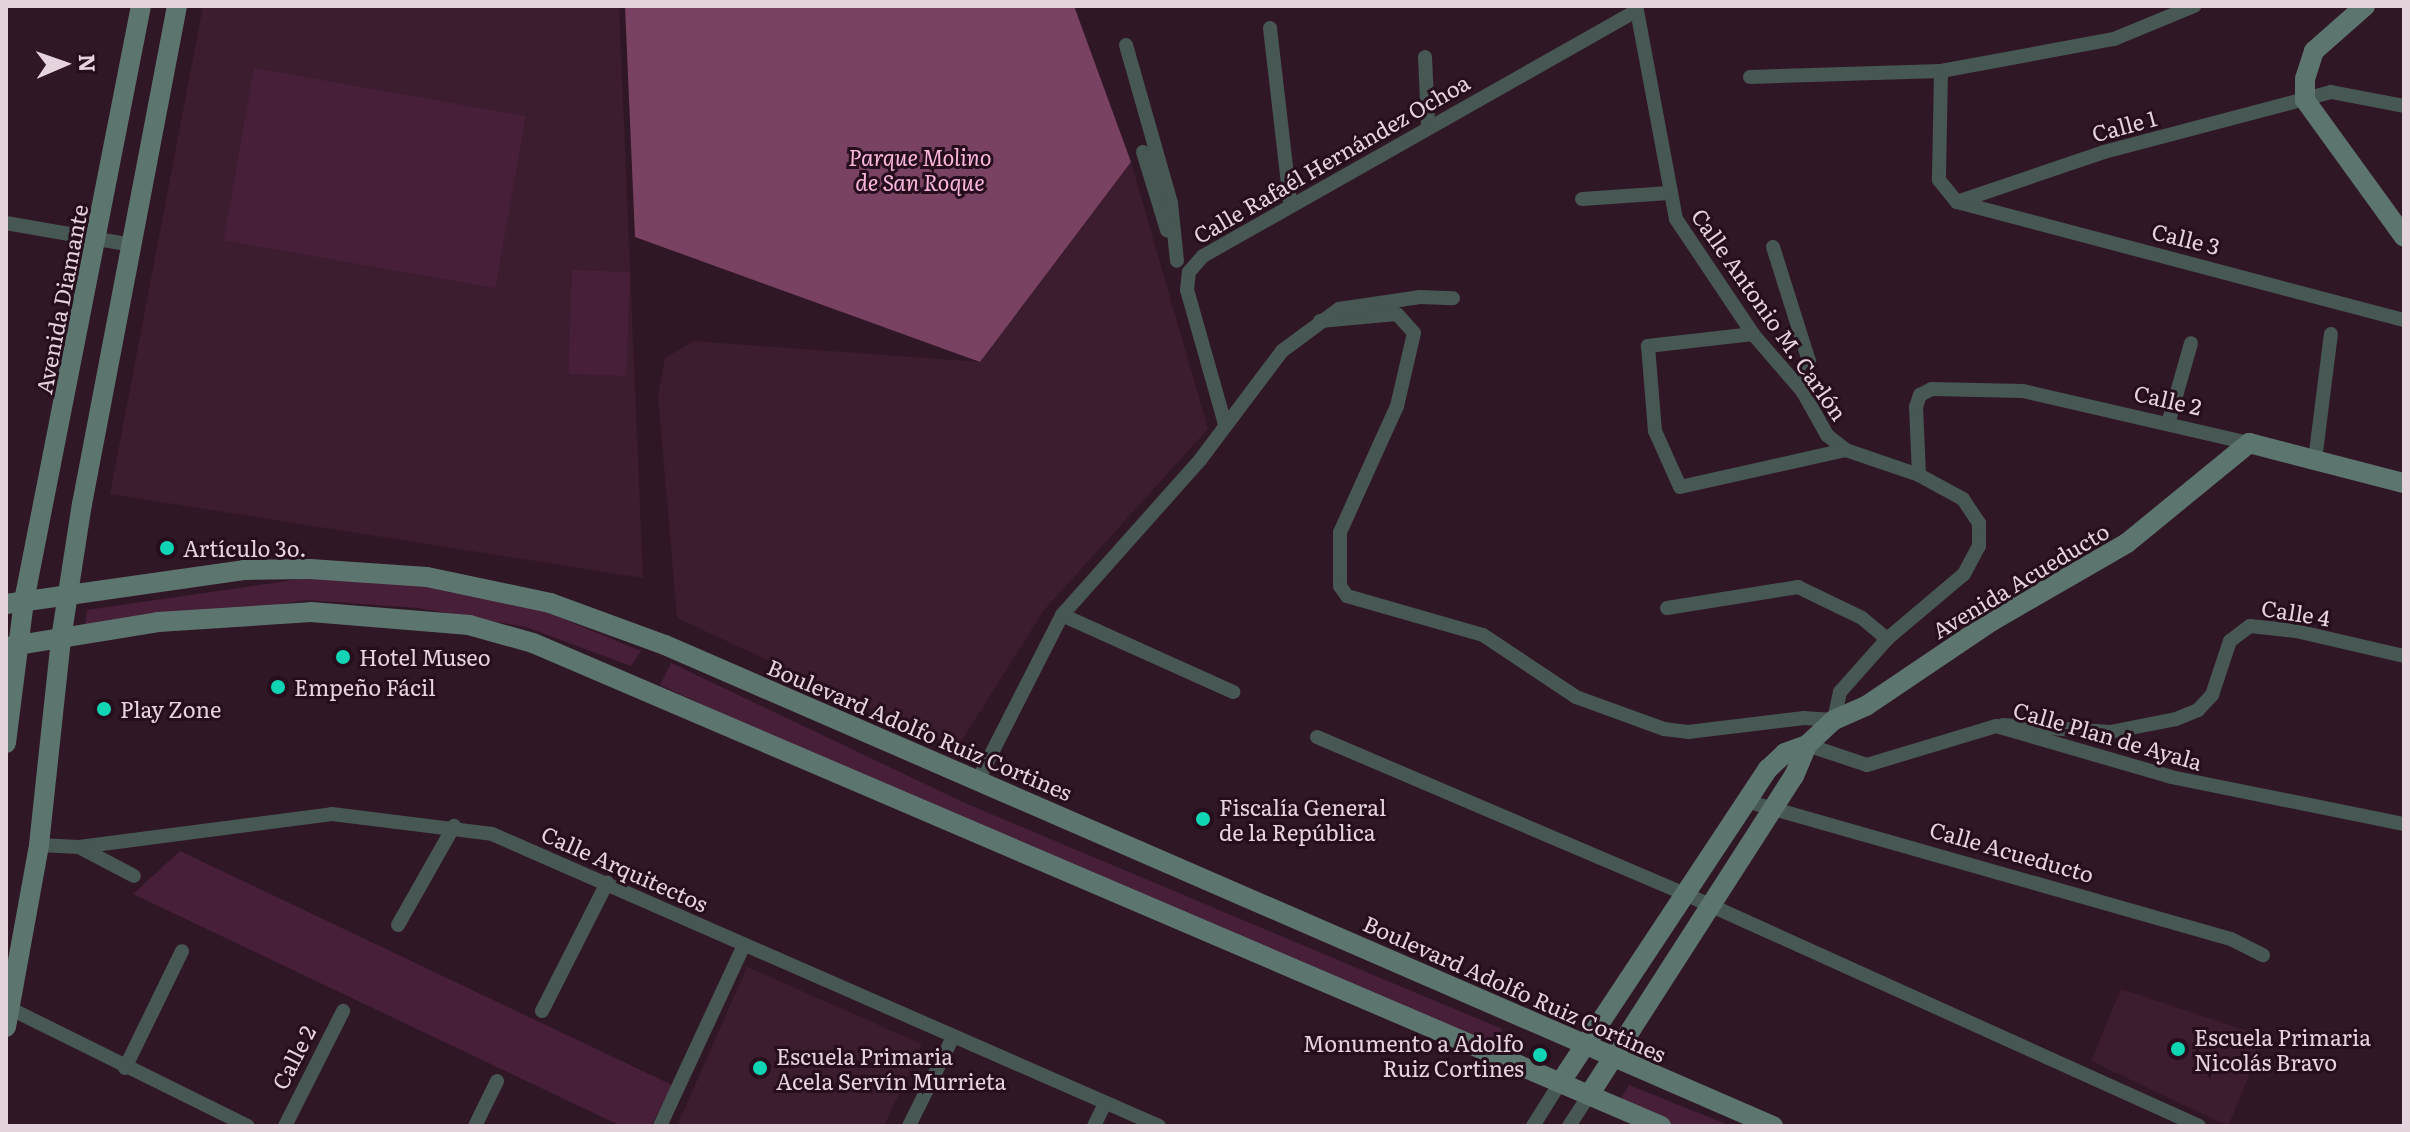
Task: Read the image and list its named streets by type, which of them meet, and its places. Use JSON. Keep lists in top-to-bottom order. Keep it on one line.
{"streets":{"main road":["Avenida Diamante","Calle 2","Avenida Acueducto","Boulevard Adolfo Ruiz Cortines"],"street":["Calle 1","Calle Rafaél Hernández Ochoa","Calle 3","Calle Antonio M. Carlón","Calle 4","Calle Plan de Ayala","Calle Acueducto","Calle Arquitectos"]},"crossings":[["Calle 1","Calle 3"],["Calle Rafaél Hernández Ochoa","Calle Antonio M. Carlón"],["Avenida Diamante","Boulevard Adolfo Ruiz Cortines"],["Calle Antonio M. Carlón","Calle 2"],["Calle Antonio M. Carlón","Avenida Acueducto"],["Calle 2","Avenida Acueducto"],["Avenida Acueducto","Boulevard Adolfo Ruiz Cortines"],["Avenida Acueducto","Calle Plan de Ayala"],["Avenida Acueducto","Calle Acueducto"],["Calle 4","Calle Plan de Ayala"]],"parks":["Parque Molino de San Roque"],"places":["Artículo 3o.","Hotel Museo","Empeño Fácil","Play Zone","Fiscalía General de la República","Escuela Primaria Nicolás Bravo","Monumento a Adolfo Ruiz Cortines","Escuela Primaria Acela Servín Murrieta"],"north":"right"}
